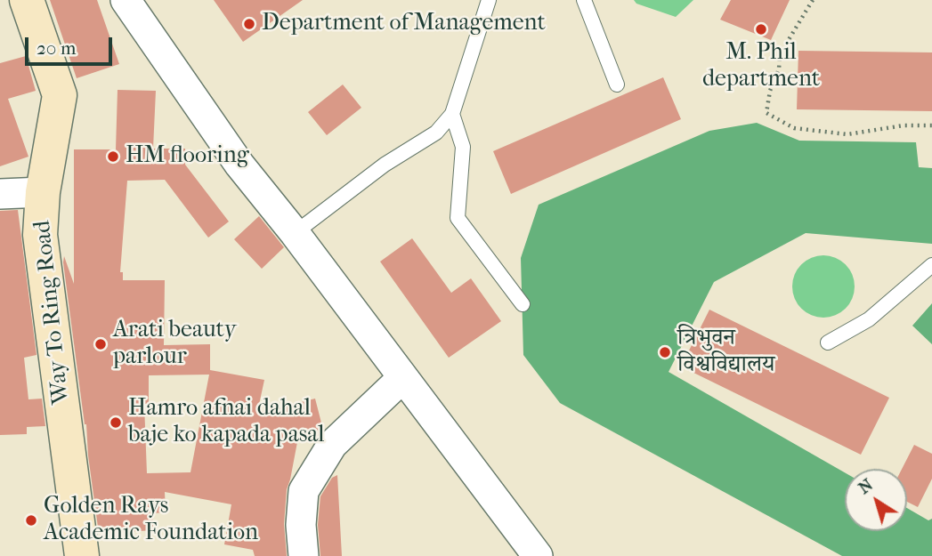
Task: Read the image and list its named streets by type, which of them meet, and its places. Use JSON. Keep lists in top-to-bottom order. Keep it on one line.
{"streets":{"street":["Way To Ring Road"]},"places":["Department of Management","M. Phil department","HM flooring","Arati beauty parlour","त्रिभुवन विश्वविद्यालय","Hamro afnai dahal baje ko kapada pasal","Golden Rays Academic Foundation"],"scale_bar":"20 m","north":"top left"}
